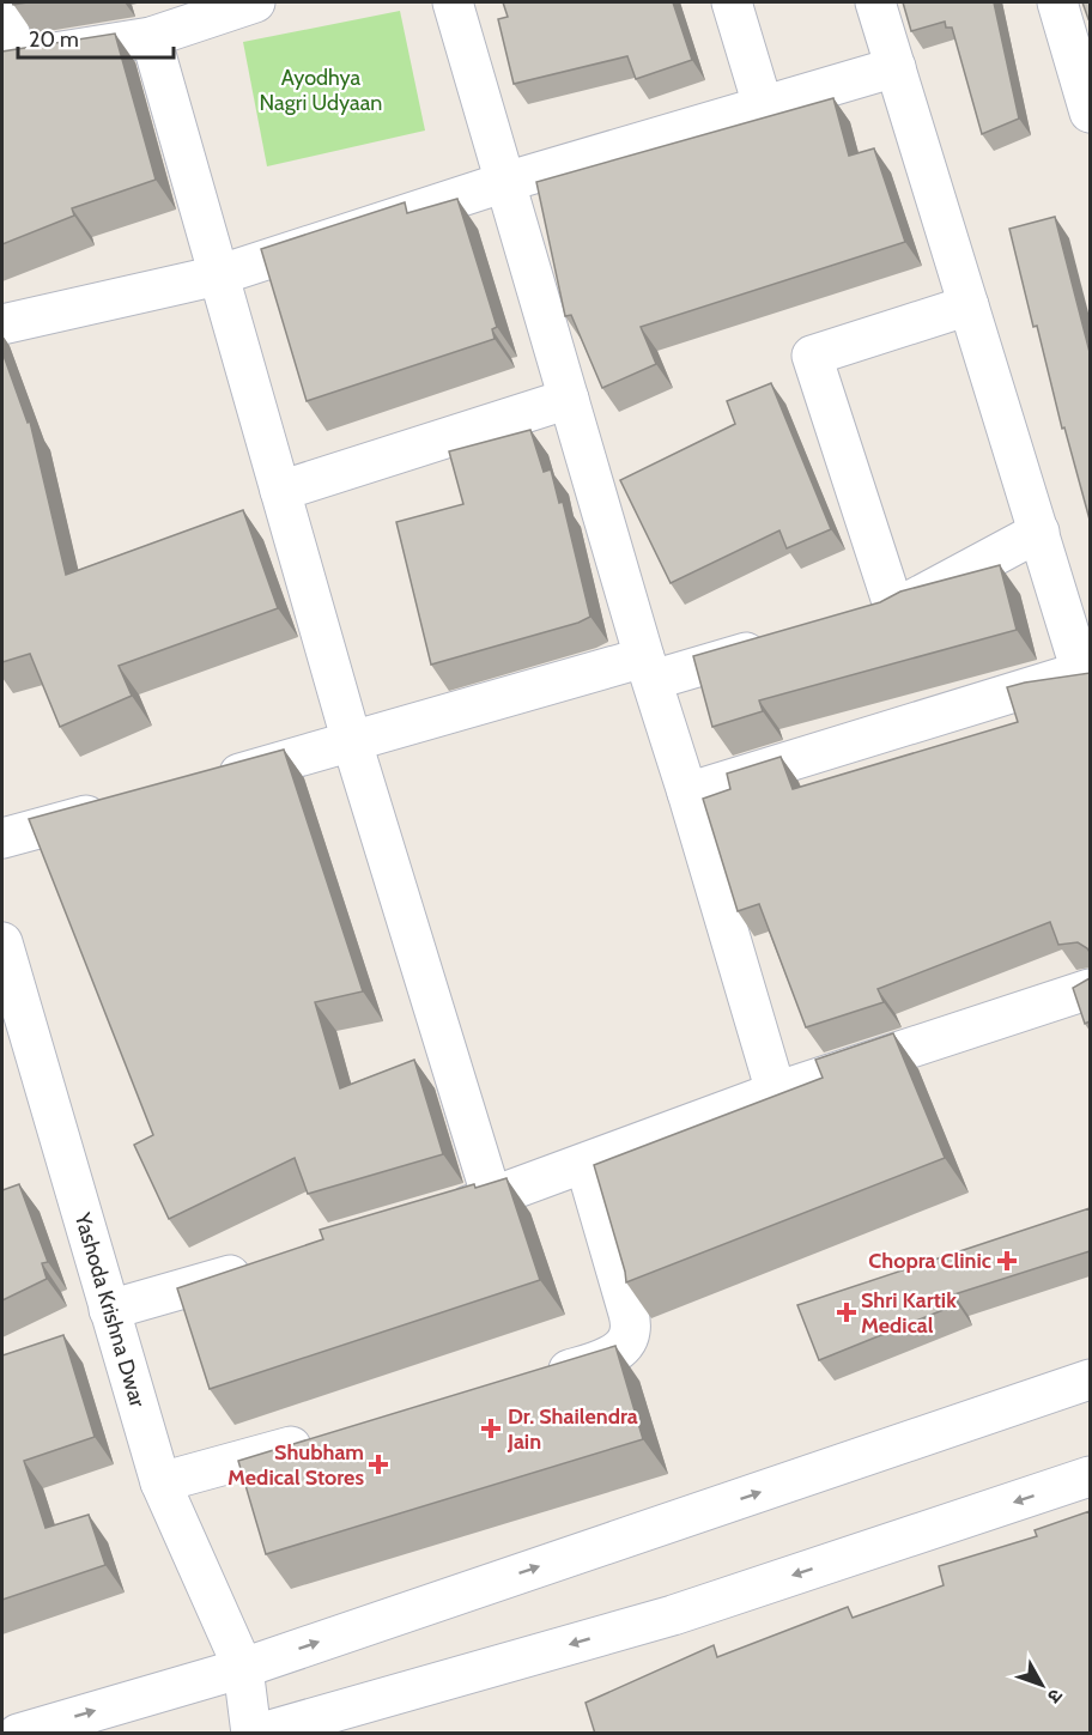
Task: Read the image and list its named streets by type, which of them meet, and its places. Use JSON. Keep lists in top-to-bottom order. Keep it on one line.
{"streets":{"street":["Yashoda Krishna Dwar"]},"parks":["Ayodhya Nagri Udyaan"],"places":{"health":["Chopra Clinic","Shri Kartik Medical","Dr. Shailendra Jain","Shubham Medical Stores"]},"scale_bar":"20 m","north":"bottom right"}
